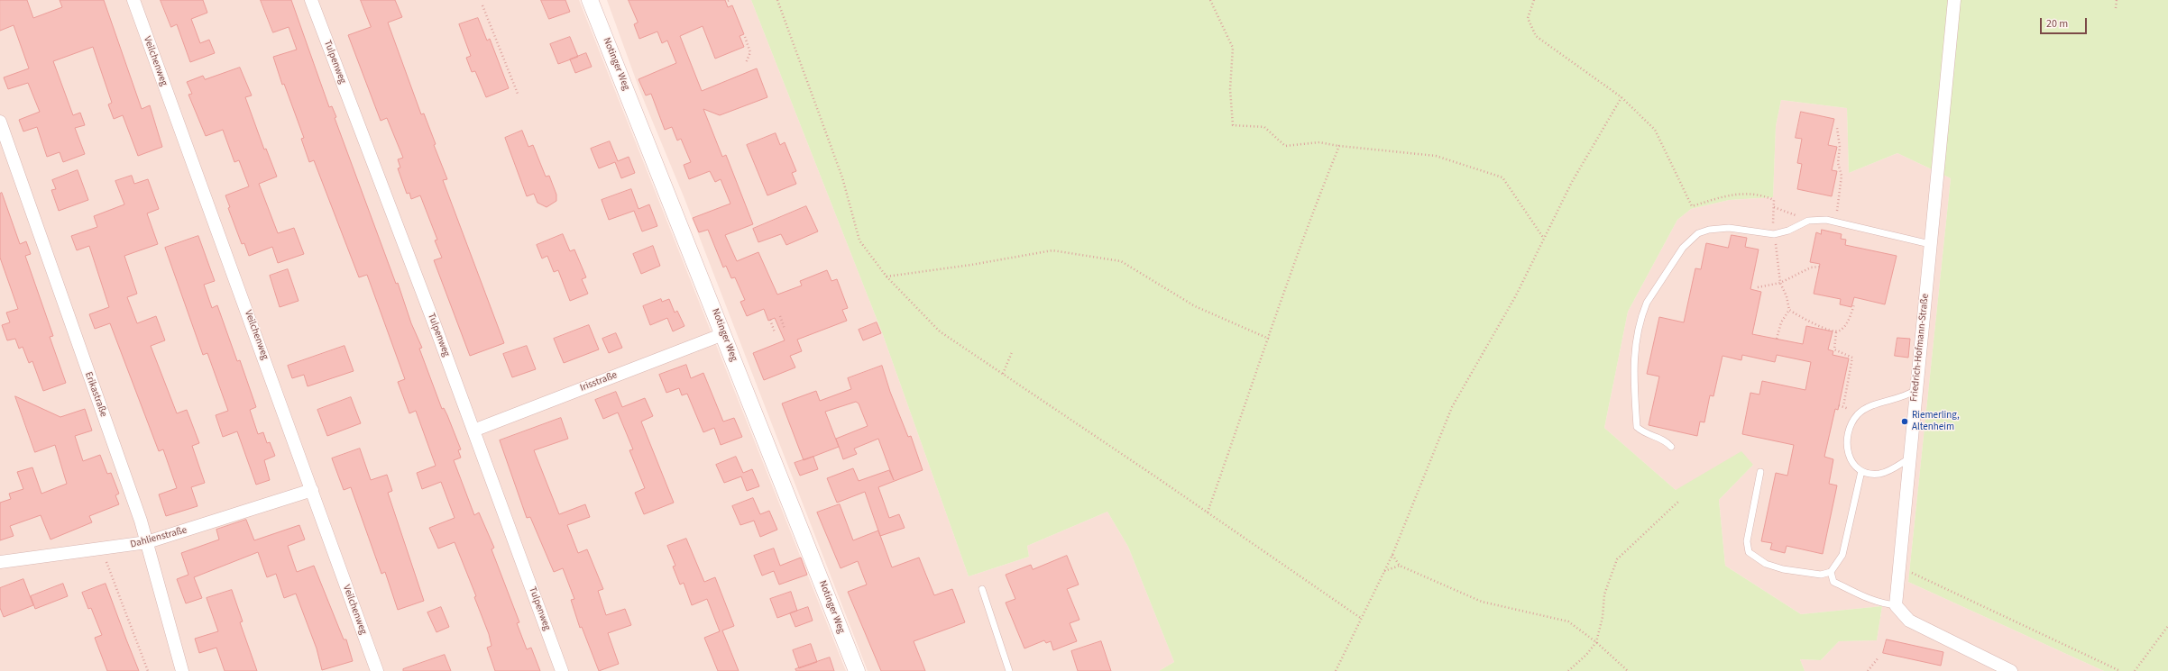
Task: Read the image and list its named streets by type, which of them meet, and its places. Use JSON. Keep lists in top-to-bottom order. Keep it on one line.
{"streets":{"street":["Veilchenweg","Tulpenweg","Notinger Weg","Friedrich-Hofmann-Straße","Irisstraße","Erikastraße","Dahlienstraße"]},"crossings":[["Veilchenweg","Dahlienstraße"],["Tulpenweg","Irisstraße"],["Notinger Weg","Irisstraße"],["Erikastraße","Dahlienstraße"]],"places":["Riemerling, Altenheim"],"scale_bar":"20 m"}
